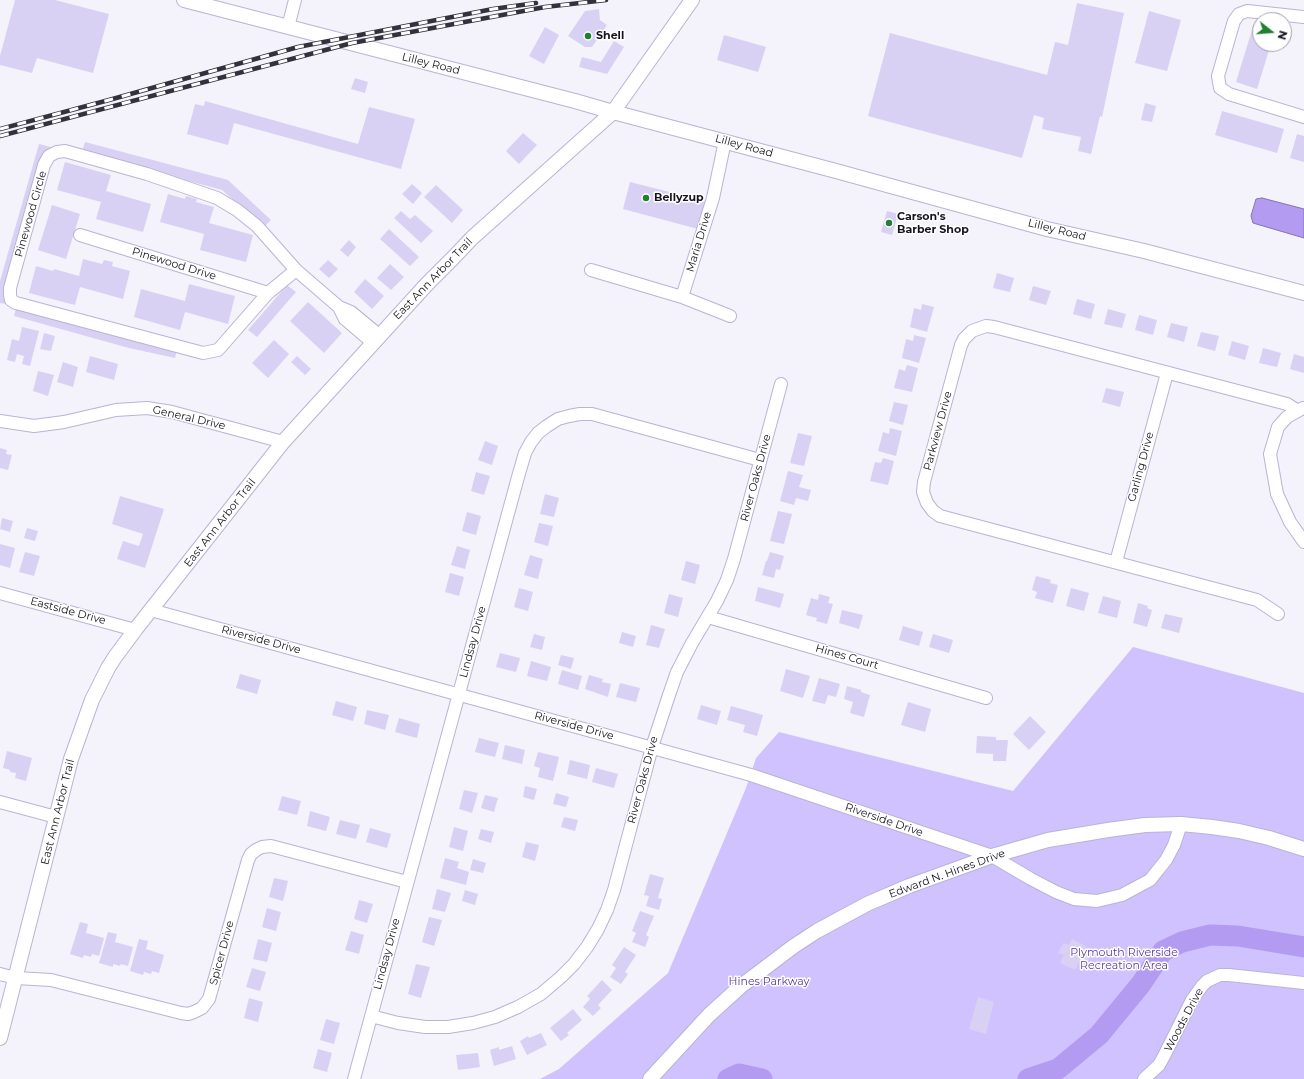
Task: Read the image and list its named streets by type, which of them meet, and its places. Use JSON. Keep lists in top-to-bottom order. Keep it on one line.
{"streets":{"street":["Lilley Road","Pinewood Circle","Maria Drive","Pinewood Drive","East Ann Arbor Trail","General Drive","Parkview Drive","Garling Drive","River Oaks Drive","Eastside Drive","Riverside Drive","Lindsay Drive","Hines Court","Edward N. Hines Drive","Spicer Drive","Woods Drive"]},"crossings":[["Lilley Road","Maria Drive"],["Lilley Road","East Ann Arbor Trail"],["Pinewood Circle","Pinewood Drive"],["East Ann Arbor Trail","General Drive"],["East Ann Arbor Trail","Eastside Drive"],["East Ann Arbor Trail","Riverside Drive"],["East Ann Arbor Trail","Spicer Drive"],["Parkview Drive","Garling Drive"],["River Oaks Drive","Riverside Drive"],["River Oaks Drive","Lindsay Drive"],["River Oaks Drive","Hines Court"],["Riverside Drive","Lindsay Drive"],["Riverside Drive","Edward N. Hines Drive"],["Lindsay Drive","Spicer Drive"]],"parks":["Plymouth Riverside Recreation Area","Hines Parkway"],"places":["Shell","Bellyzup","Carson's Barber Shop"],"north":"right"}
